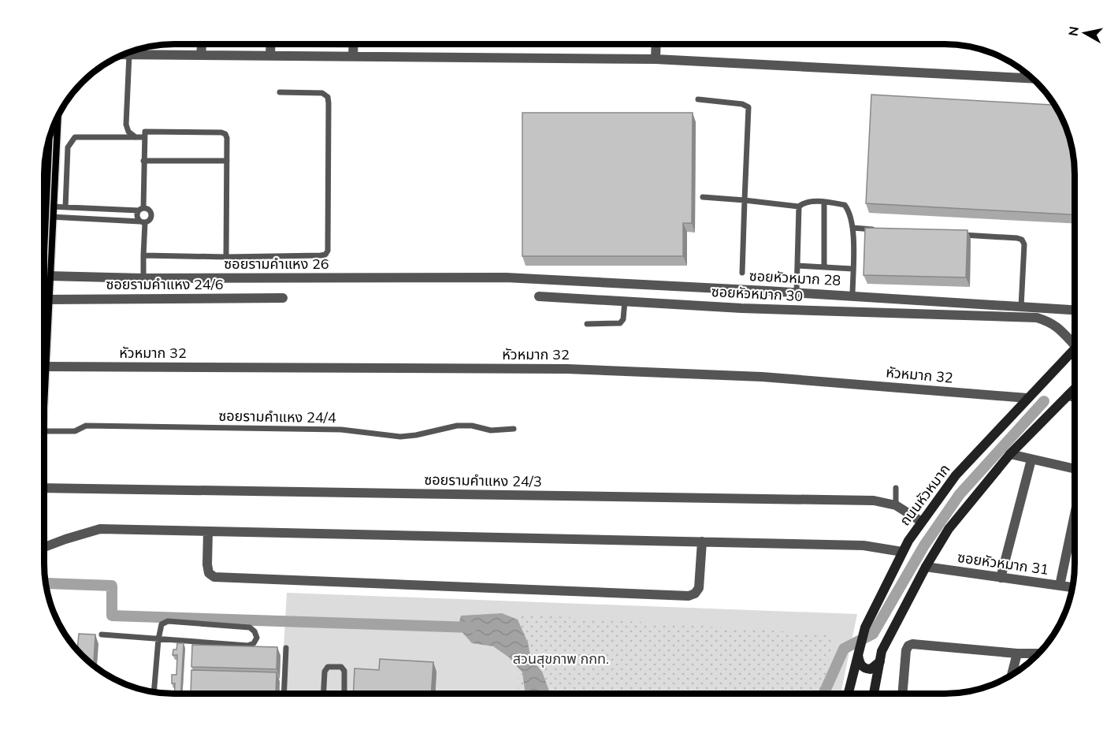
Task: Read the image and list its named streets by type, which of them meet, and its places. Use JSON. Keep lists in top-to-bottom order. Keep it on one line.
{"streets":{"main road":["ถนนหัวหมาก"],"street":["ซอยรามคำแหง 26","ซอยหัวหมาก 28","ซอยรามคำแหง 24/6","ซอยหัวหมาก 30","หัวหมาก 32","ซอยรามคำแหง 24/3","ซอยหัวหมาก 31"],"lane":["ซอยรามคำแหง 24/4"]},"crossings":[["ซอยรามคำแหง 26","ซอยหัวหมาก 28"],["หัวหมาก 32","ถนนหัวหมาก"],["ซอยรามคำแหง 24/3","ถนนหัวหมาก"]],"parks":["สวนสุขภาพ กกท."],"north":"left"}
